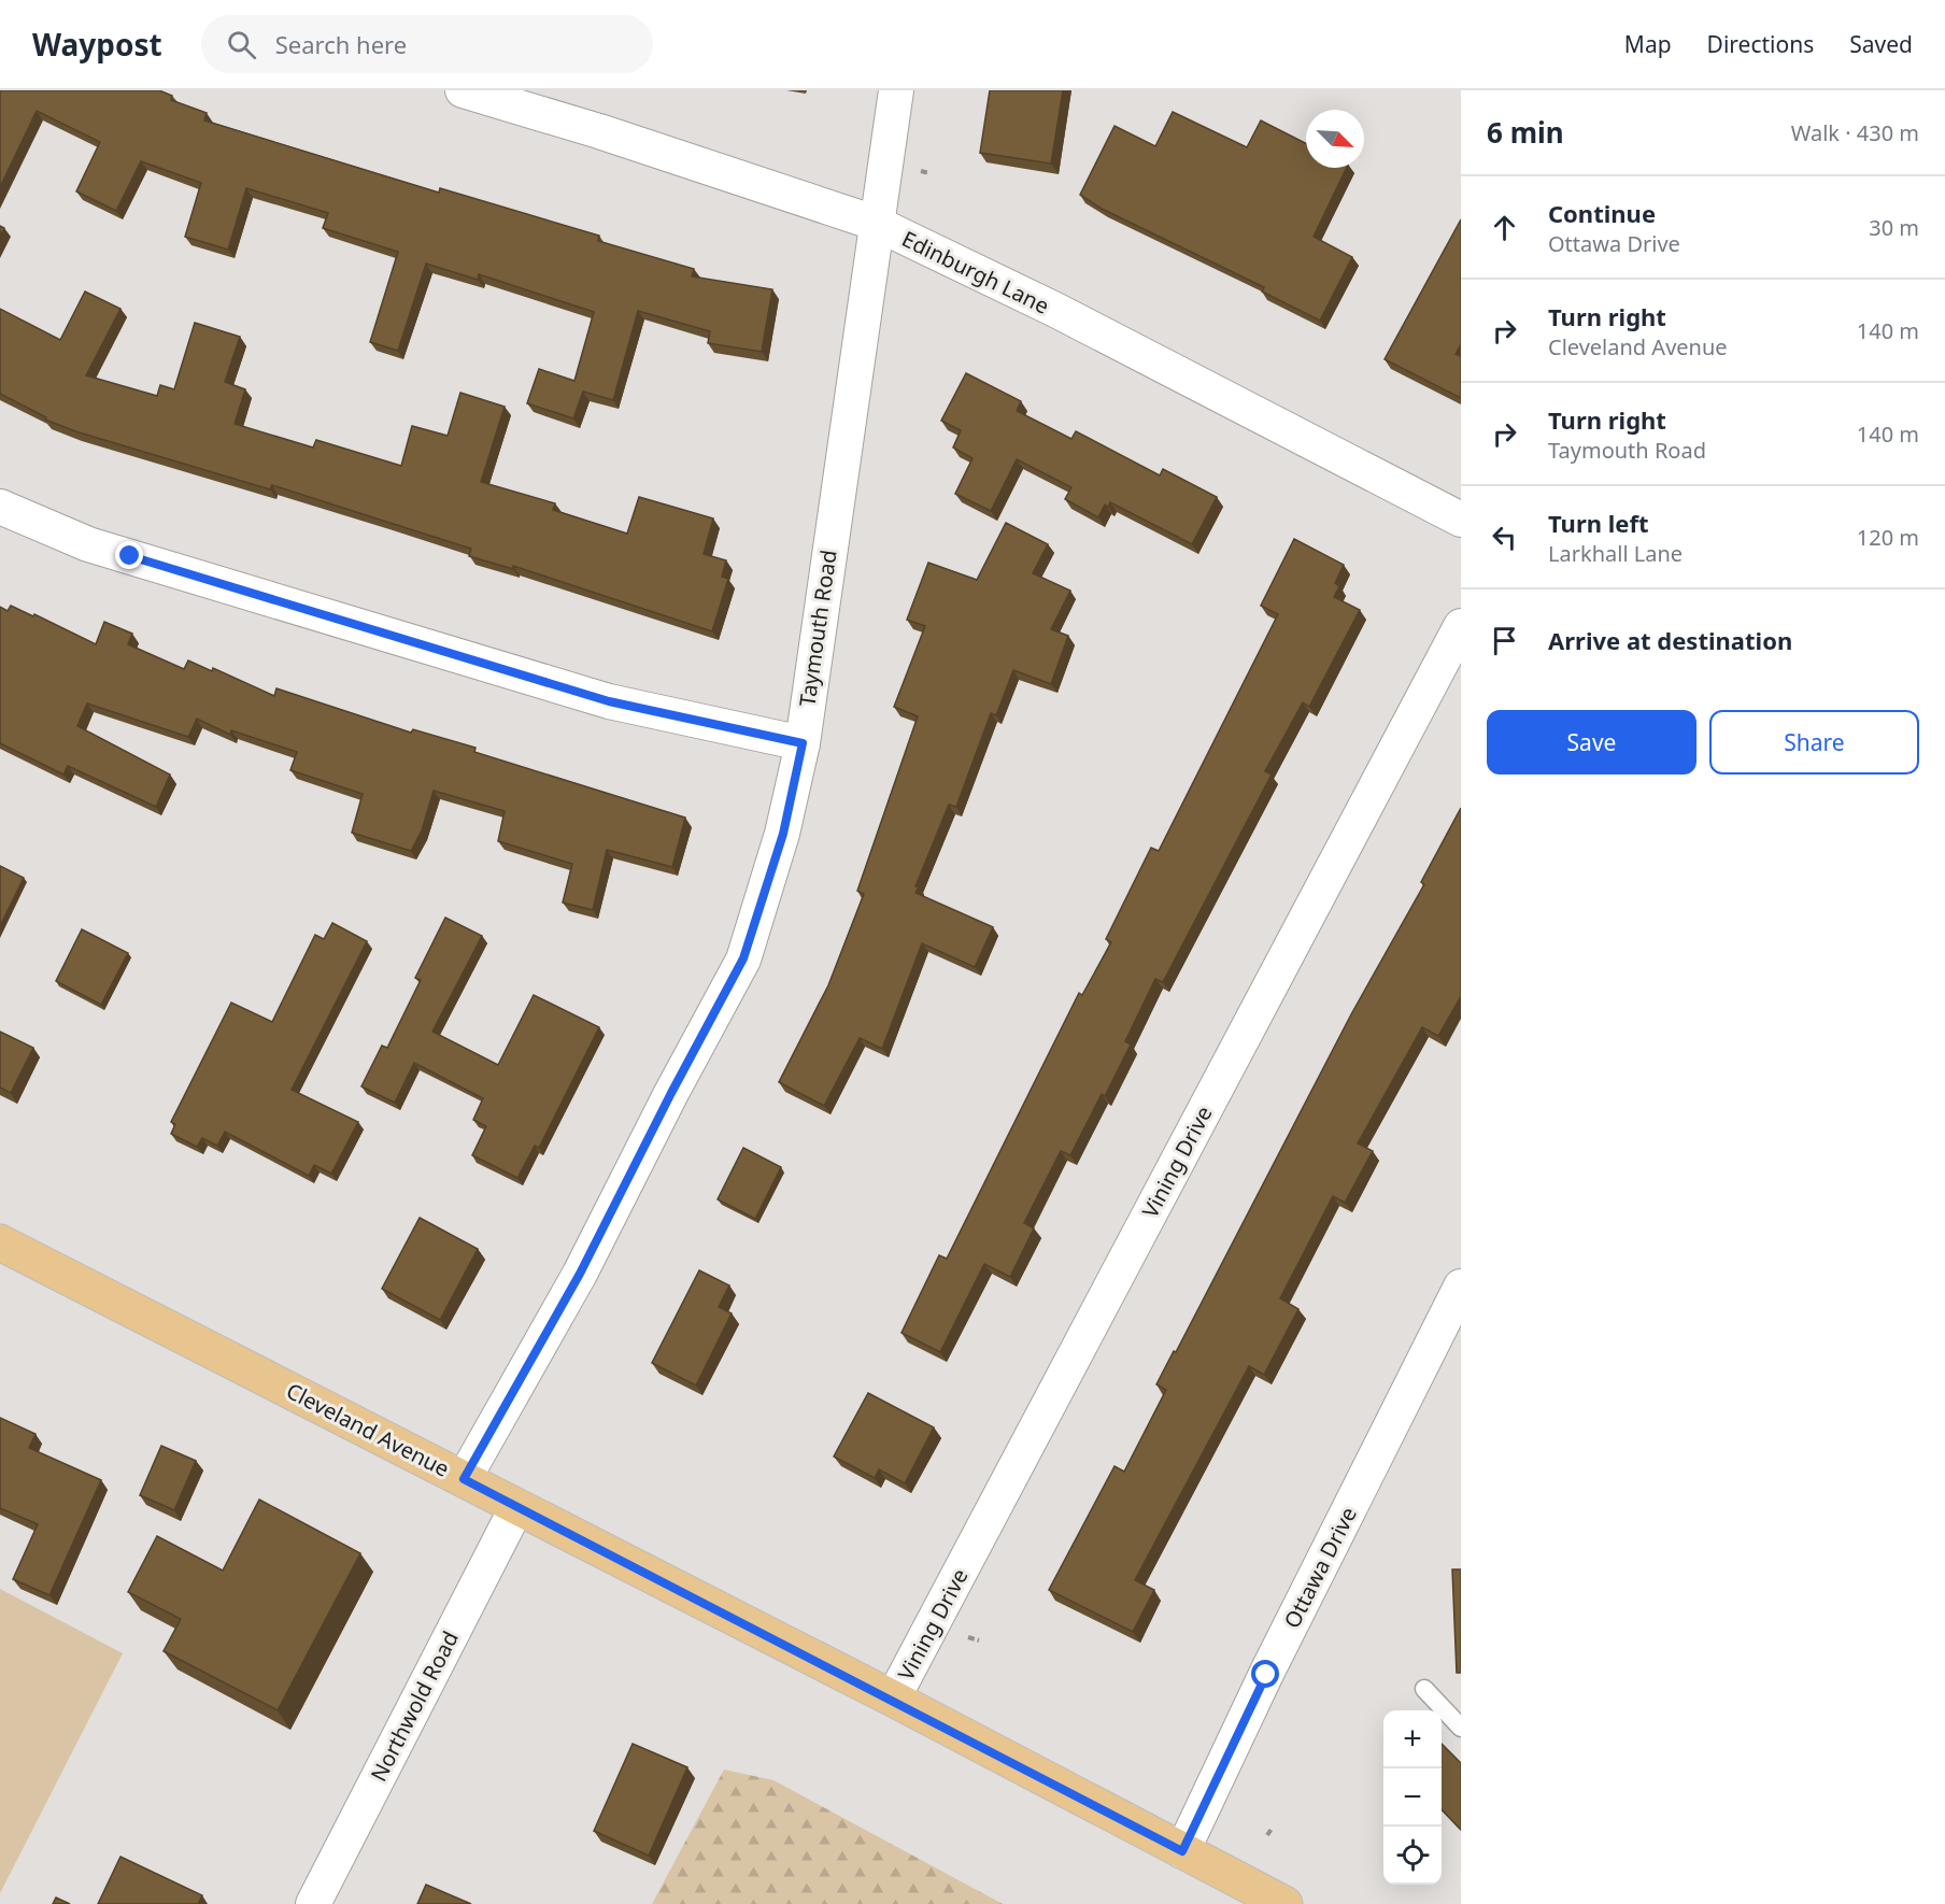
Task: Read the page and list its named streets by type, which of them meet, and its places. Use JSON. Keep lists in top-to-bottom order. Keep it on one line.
{"streets":{"main road":["Cleveland Avenue"],"street":["Edinburgh Lane","Taymouth Road","Vining Drive","Ottawa Drive","Northwold Road"]},"crossings":[["Edinburgh Lane","Taymouth Road"],["Taymouth Road","Cleveland Avenue"],["Vining Drive","Cleveland Avenue"],["Cleveland Avenue","Ottawa Drive"],["Cleveland Avenue","Northwold Road"]],"north":"bottom right","page":{"header":"Waypost","search":"Search here","nav":["Map","Directions","Saved"],"heading":["6 min","Walk · 430 m"],"list":[["Continue","Ottawa Drive","30 m"],["Turn right","Cleveland Avenue","140 m"],["Turn right","Taymouth Road","140 m"],["Turn left","Larkhall Lane","120 m"],"Arrive at destination"],"buttons":["Save","Share"],"map_buttons":["+","−"]}}
